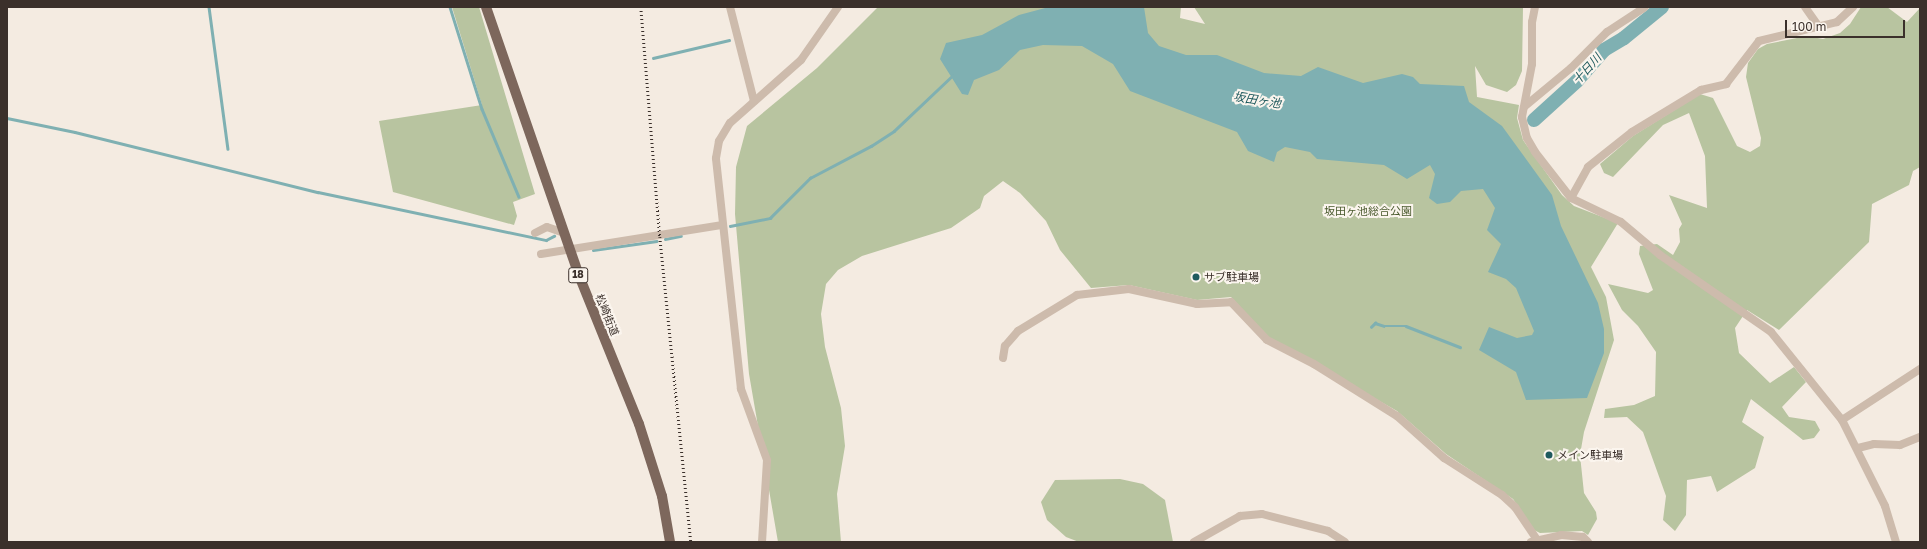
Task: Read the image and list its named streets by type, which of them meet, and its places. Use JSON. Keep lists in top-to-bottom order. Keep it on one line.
{"streets":{"main road":["18","松崎街道"]},"water":["十日川","坂田ヶ池"],"parks":["坂田ヶ池総合公園"],"places":["サブ駐車場","メイン駐車場"],"scale_bar":"100 m"}
